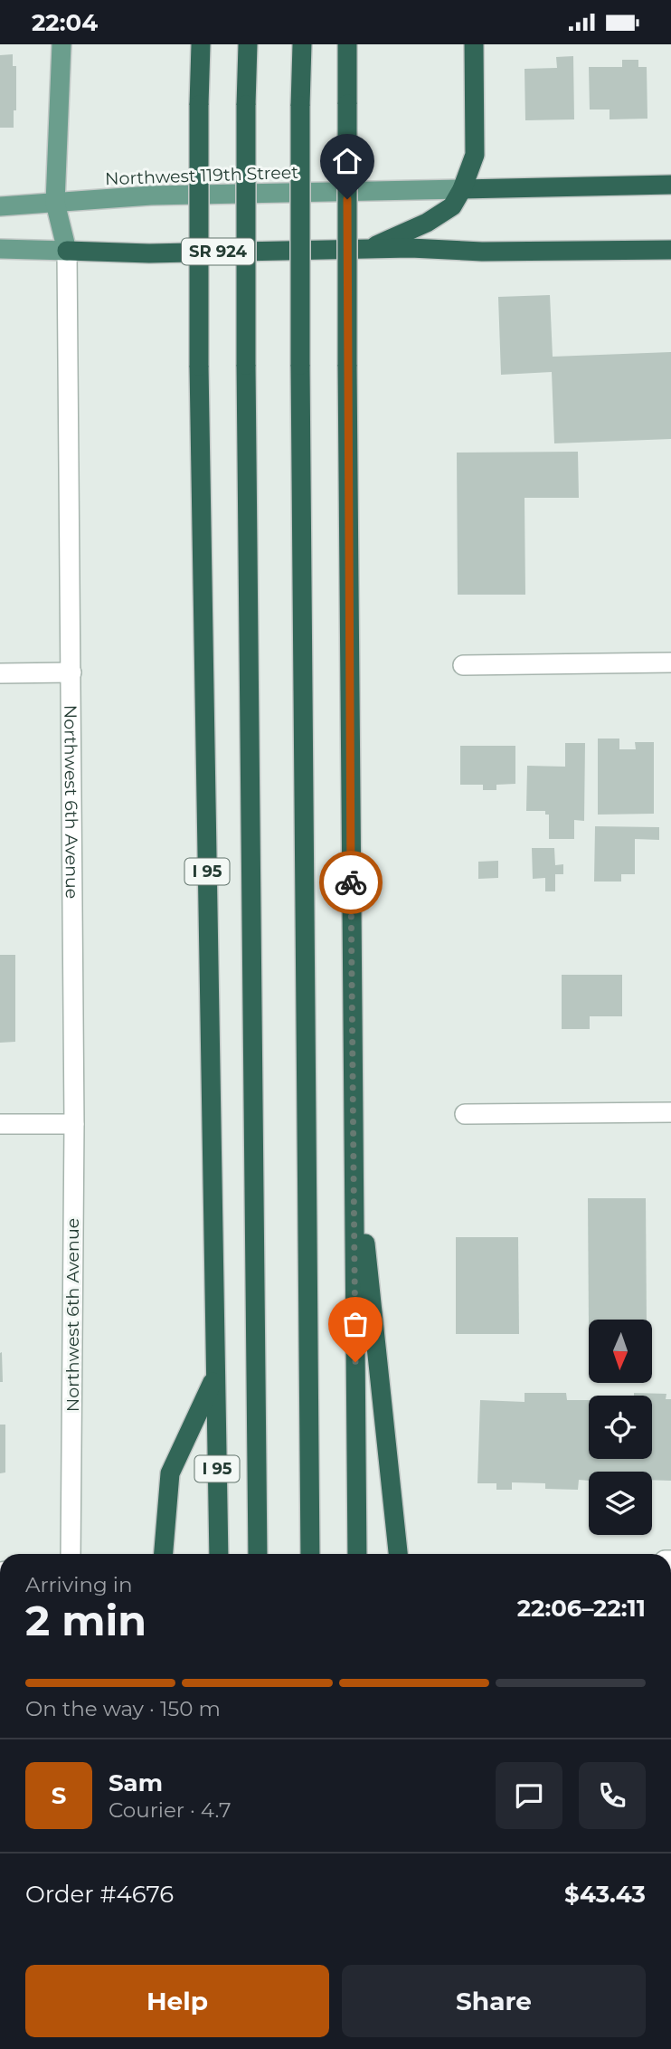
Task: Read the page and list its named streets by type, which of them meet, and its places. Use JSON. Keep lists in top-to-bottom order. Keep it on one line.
{"streets":{"highway":["Northwest 119th Street","SR 924","I 95"],"main road":["Northwest 6th Avenue"]},"crossings":[["Northwest 119th Street","Northwest 6th Avenue"],["SR 924","Northwest 6th Avenue"]],"north":"bottom","page":{"status":"22:04","heading":["2 min","Arriving in","22:06–22:11"],"panel":["Sam","Courier · 4.7","Order #4676","$43.43"],"bar":"On the way · 150 m","round":"S","buttons":["Help","Share"]}}
